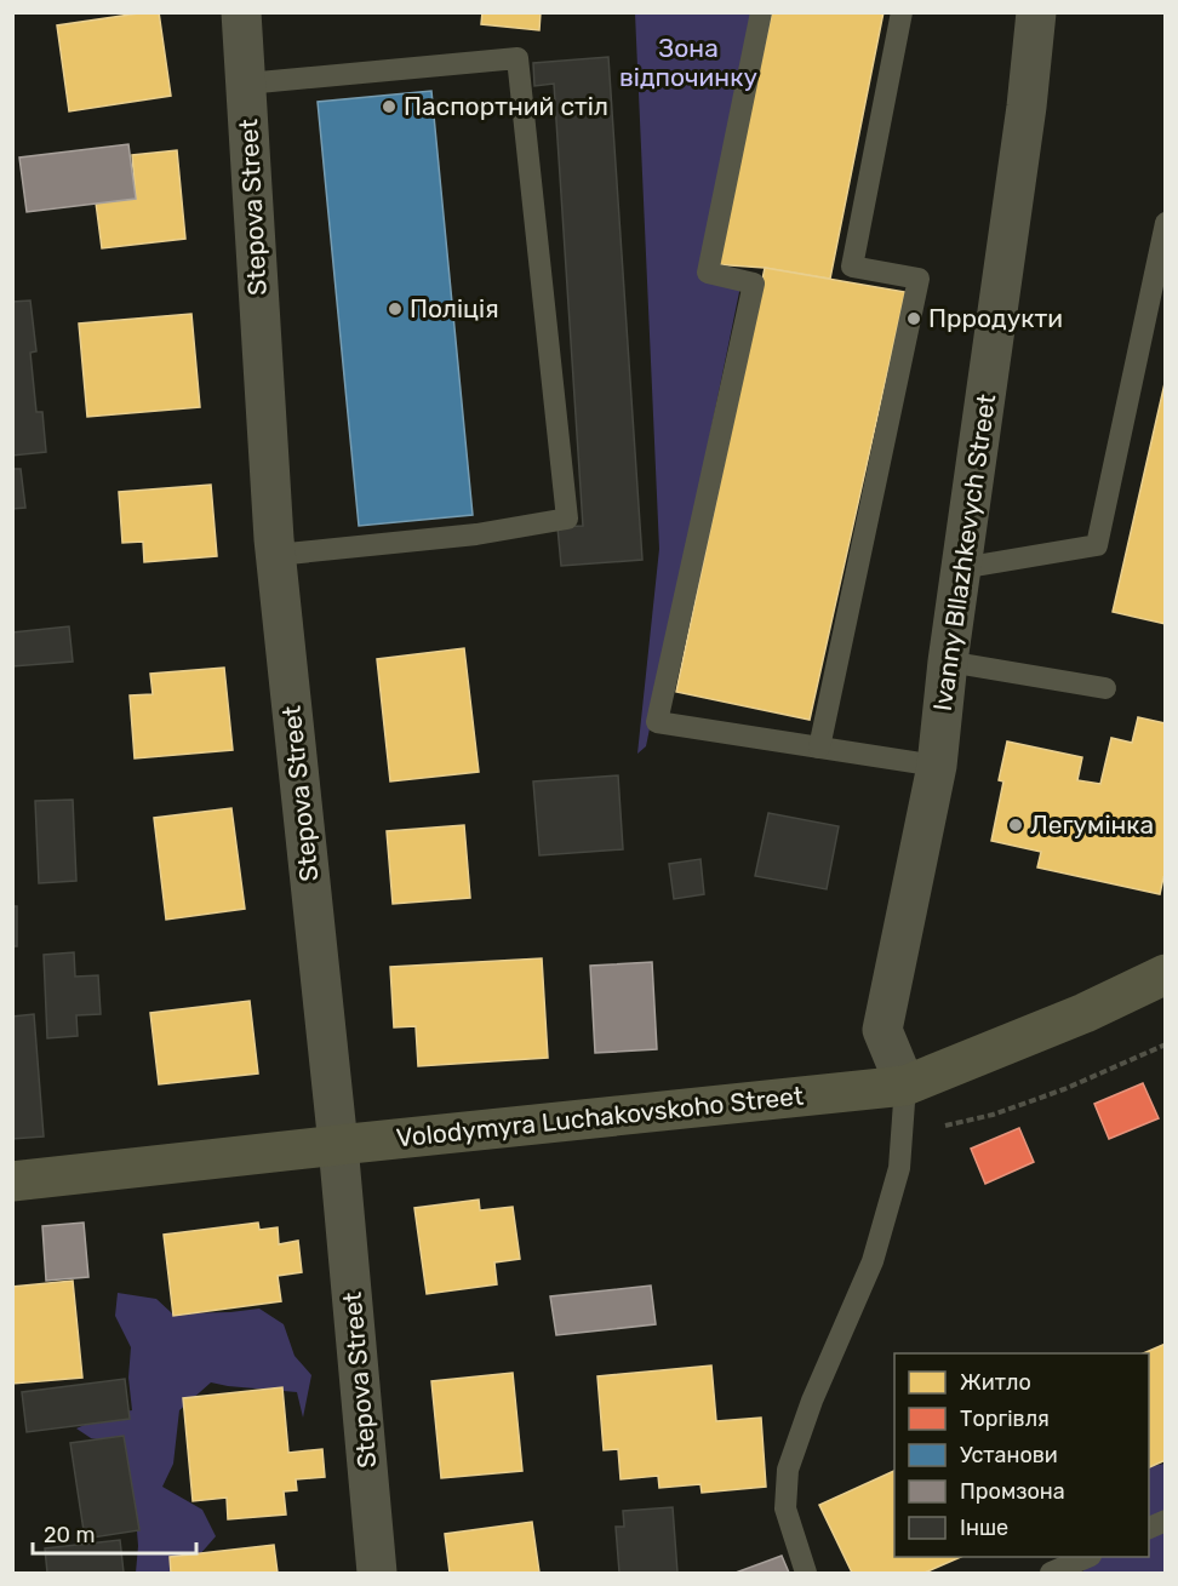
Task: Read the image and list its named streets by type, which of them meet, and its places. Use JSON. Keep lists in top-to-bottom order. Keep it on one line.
{"streets":{"main road":["Volodymyra Luchakovskoho Street"],"street":["Stepova Street","Ivanny Bllazhkevych Street"]},"crossings":[["Stepova Street","Volodymyra Luchakovskoho Street"],["Ivanny Bllazhkevych Street","Volodymyra Luchakovskoho Street"]],"parks":["Зона відпочинку"],"places":["Паспортний стіл","Поліція","Прродукти","Легумінка"],"legend":["Житло","Торгівля","Установи","Промзона","Інше"],"scale_bar":"20 m"}
